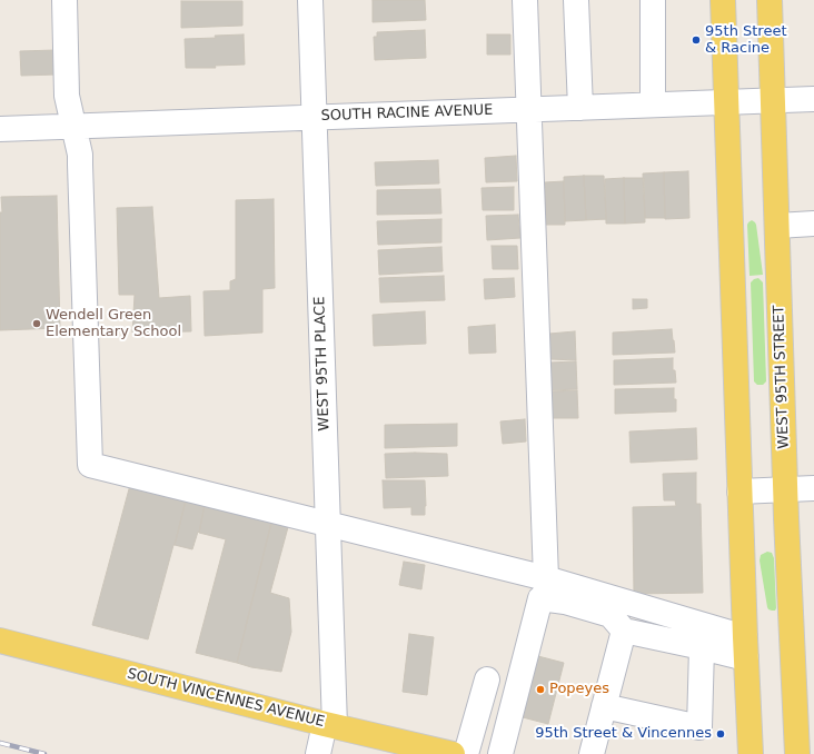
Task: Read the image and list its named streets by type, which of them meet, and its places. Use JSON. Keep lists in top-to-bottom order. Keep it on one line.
{"streets":{"main road":["WEST 95TH STREET","SOUTH VINCENNES AVENUE"],"street":["SOUTH RACINE AVENUE","WEST 95TH PLACE"]},"crossings":[["SOUTH RACINE AVENUE","WEST 95TH PLACE"],["SOUTH RACINE AVENUE","WEST 95TH STREET"],["WEST 95TH PLACE","SOUTH VINCENNES AVENUE"]],"places":["95th Street & Racine","Wendell Green Elementary School","Popeyes","95th Street & Vincennes"]}
